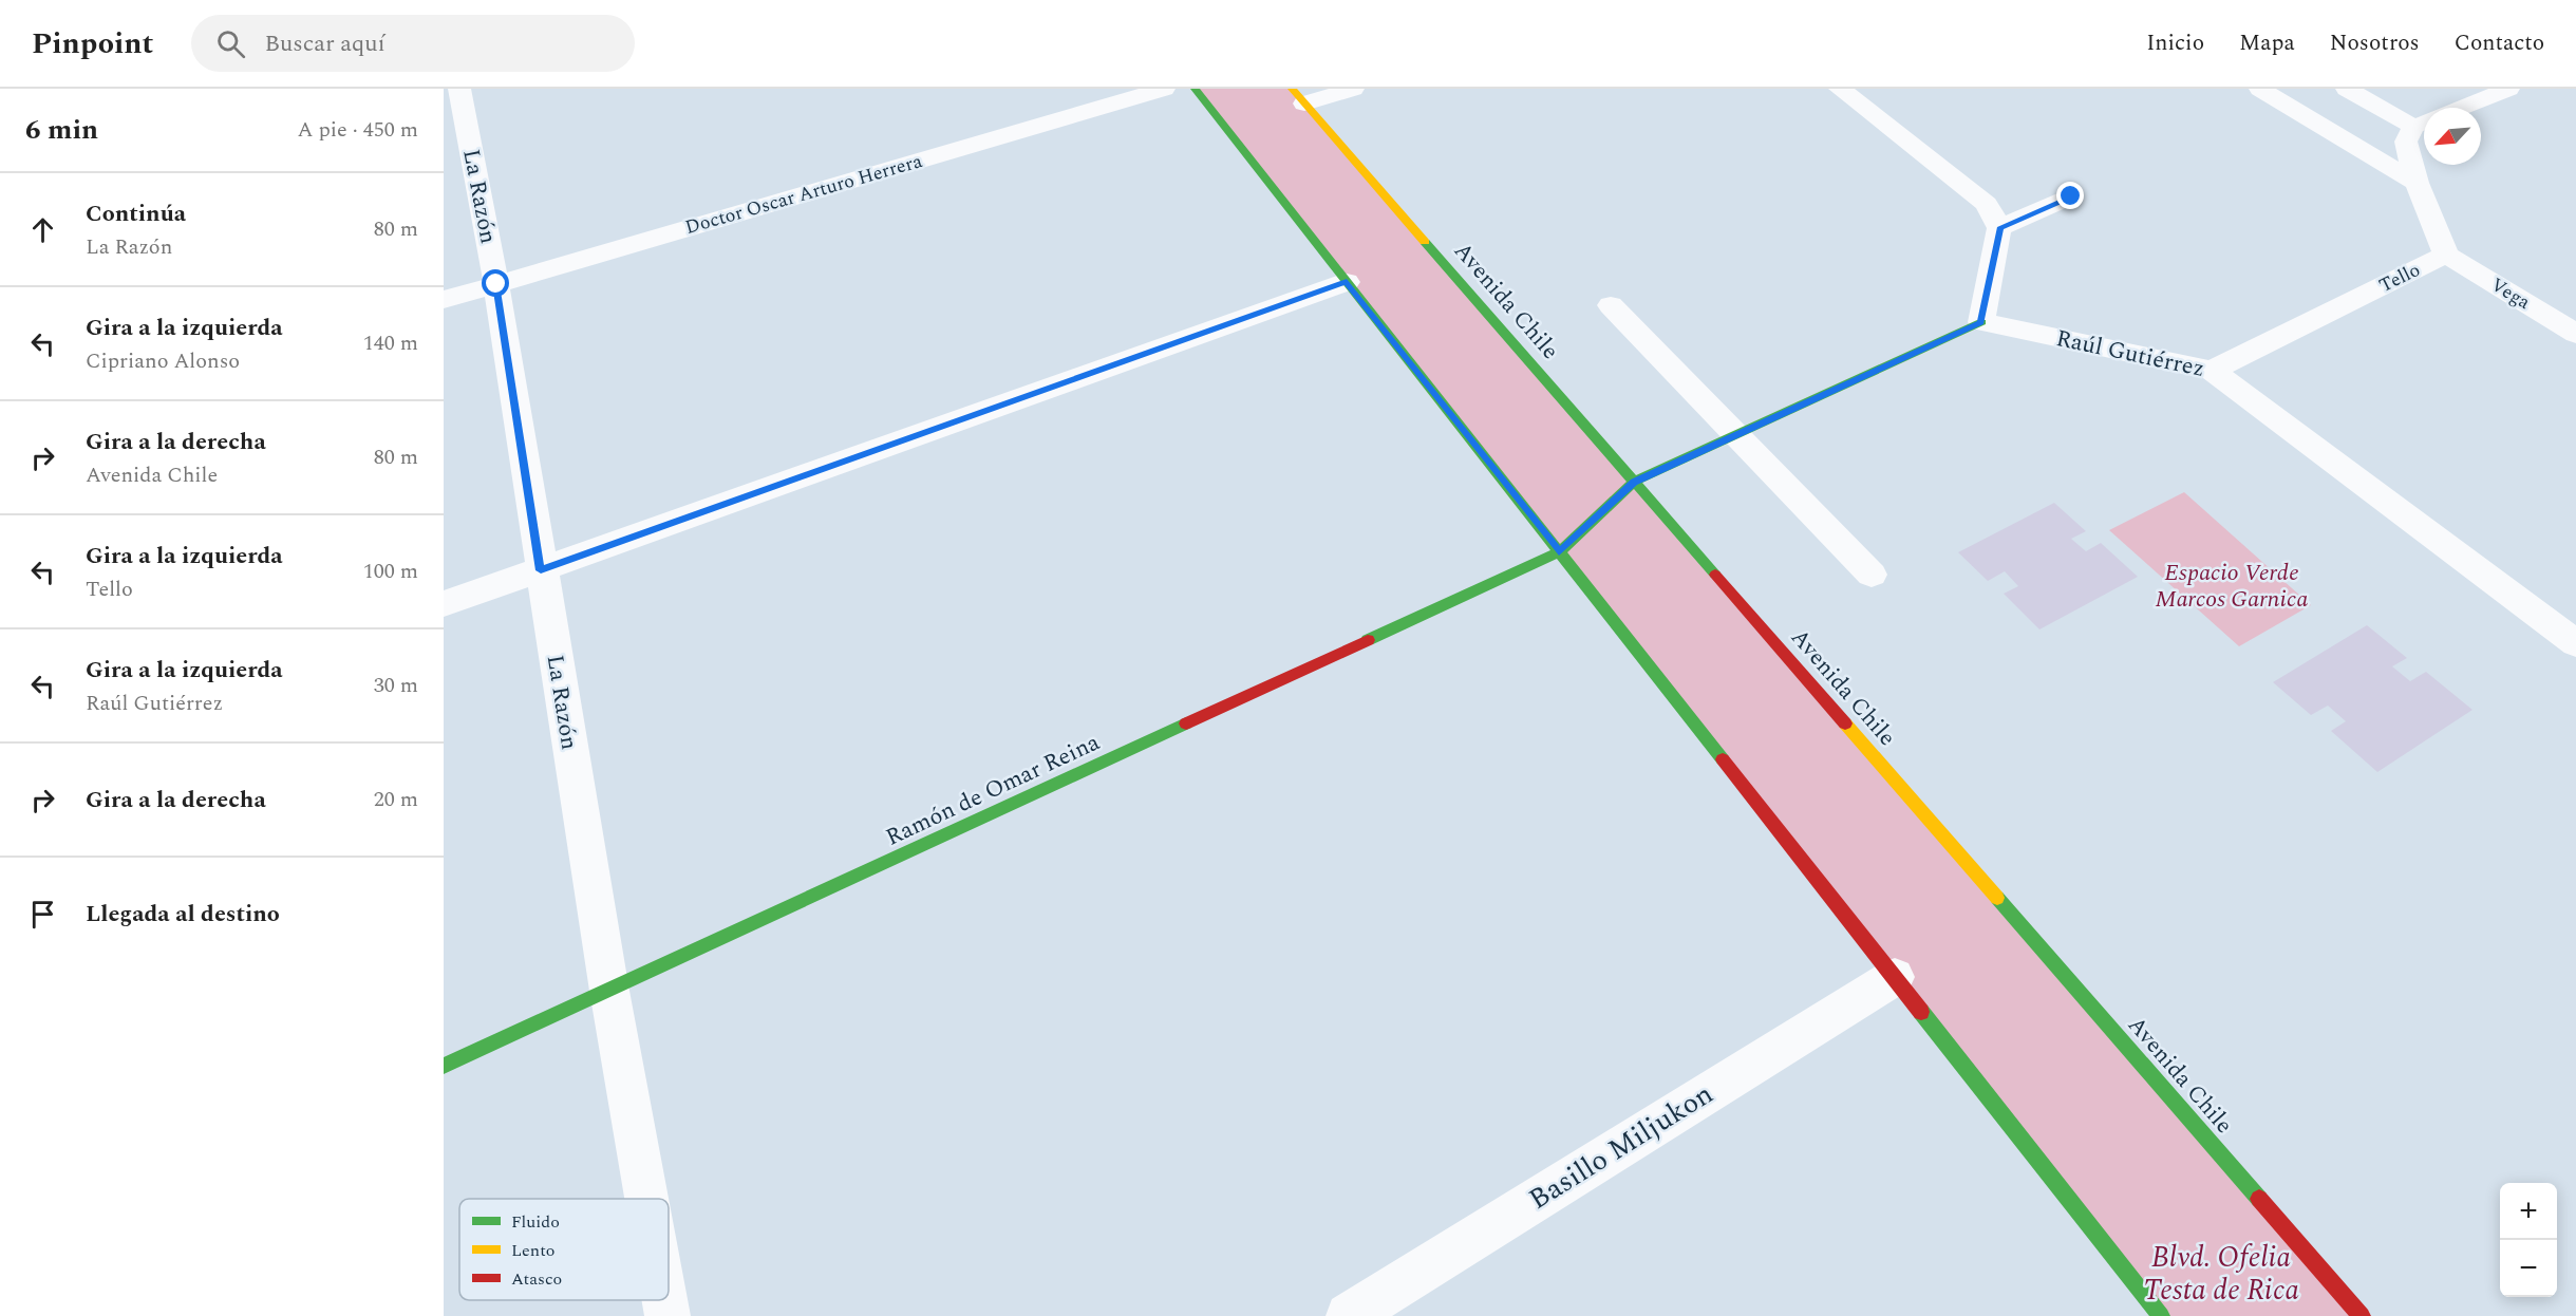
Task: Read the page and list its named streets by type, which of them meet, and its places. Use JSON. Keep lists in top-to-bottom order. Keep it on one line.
{"streets":{"main road":["Avenida Chile","Ramón de Omar Reina"],"street":["Doctor Oscar Arturo Herrera","La Razón","Tello","Vega","Raúl Gutiérrez","Basillo Miljukon"]},"crossings":[["Doctor Oscar Arturo Herrera","La Razón"],["La Razón","Ramón de Omar Reina"],["Tello","Vega"],["Tello","Raúl Gutiérrez"]],"parks":["Espacio Verde Marcos Garnica","Blvd. Ofelia Testa de Rica"],"legend":["Fluido","Lento","Atasco"],"north":"bottom left","page":{"header":"Pinpoint","search":"Buscar aquí","nav":["Inicio","Mapa","Nosotros","Contacto"],"heading":["6 min","A pie · 450 m"],"list":[["Continúa","La Razón","80 m"],["Gira a la izquierda","Cipriano Alonso","140 m"],["Gira a la derecha","Avenida Chile","80 m"],["Gira a la izquierda","Tello","100 m"],["Gira a la izquierda","Raúl Gutiérrez","30 m"],["Gira a la derecha","20 m"],"Llegada al destino"],"map_buttons":["+","−"]}}
